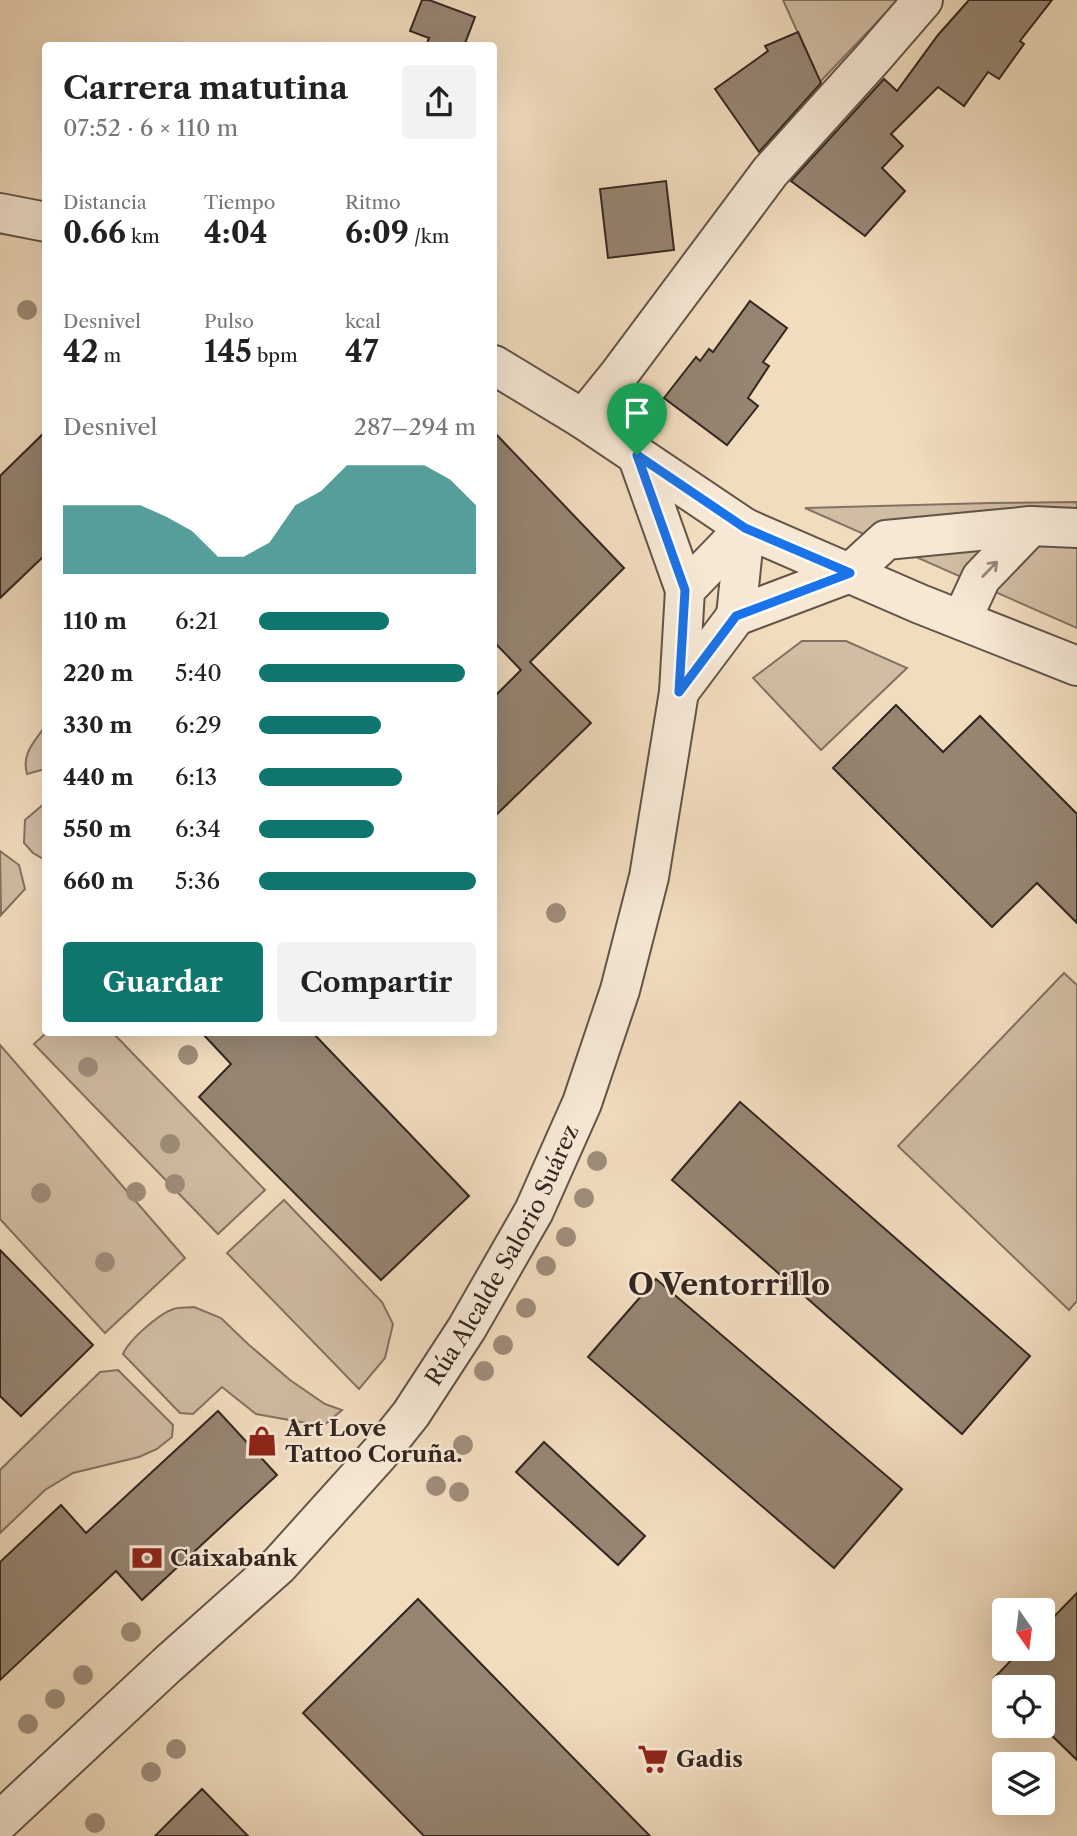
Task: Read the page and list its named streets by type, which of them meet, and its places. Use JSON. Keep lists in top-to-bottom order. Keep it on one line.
{"streets":{"street":["Rúa Alcalde Salorio Suárez"]},"districts":["O Ventorrillo"],"places":{"shop":["Art Love Tattoo Coruña."],"bank":["Caixabank"],"supermarket":["Gadis"]},"north":"bottom","page":{"heading":["Carrera matutina","07:52 · 6 × 110 m"],"stats":[["Distancia","0.66 km"],["Tiempo","4:04"],["Ritmo","6:09 /km"],["Desnivel","42 m"],["Pulso","145 bpm"],["kcal","47"]],"chart":["Desnivel","287–294 m"],"list":[{"name":"110 m","note":"6:21"},{"name":"220 m","note":"5:40"},{"name":"330 m","note":"6:29"},{"name":"440 m","note":"6:13"},{"name":"550 m","note":"6:34"},{"name":"660 m","note":"5:36"}],"buttons":["Guardar","Compartir"]}}
